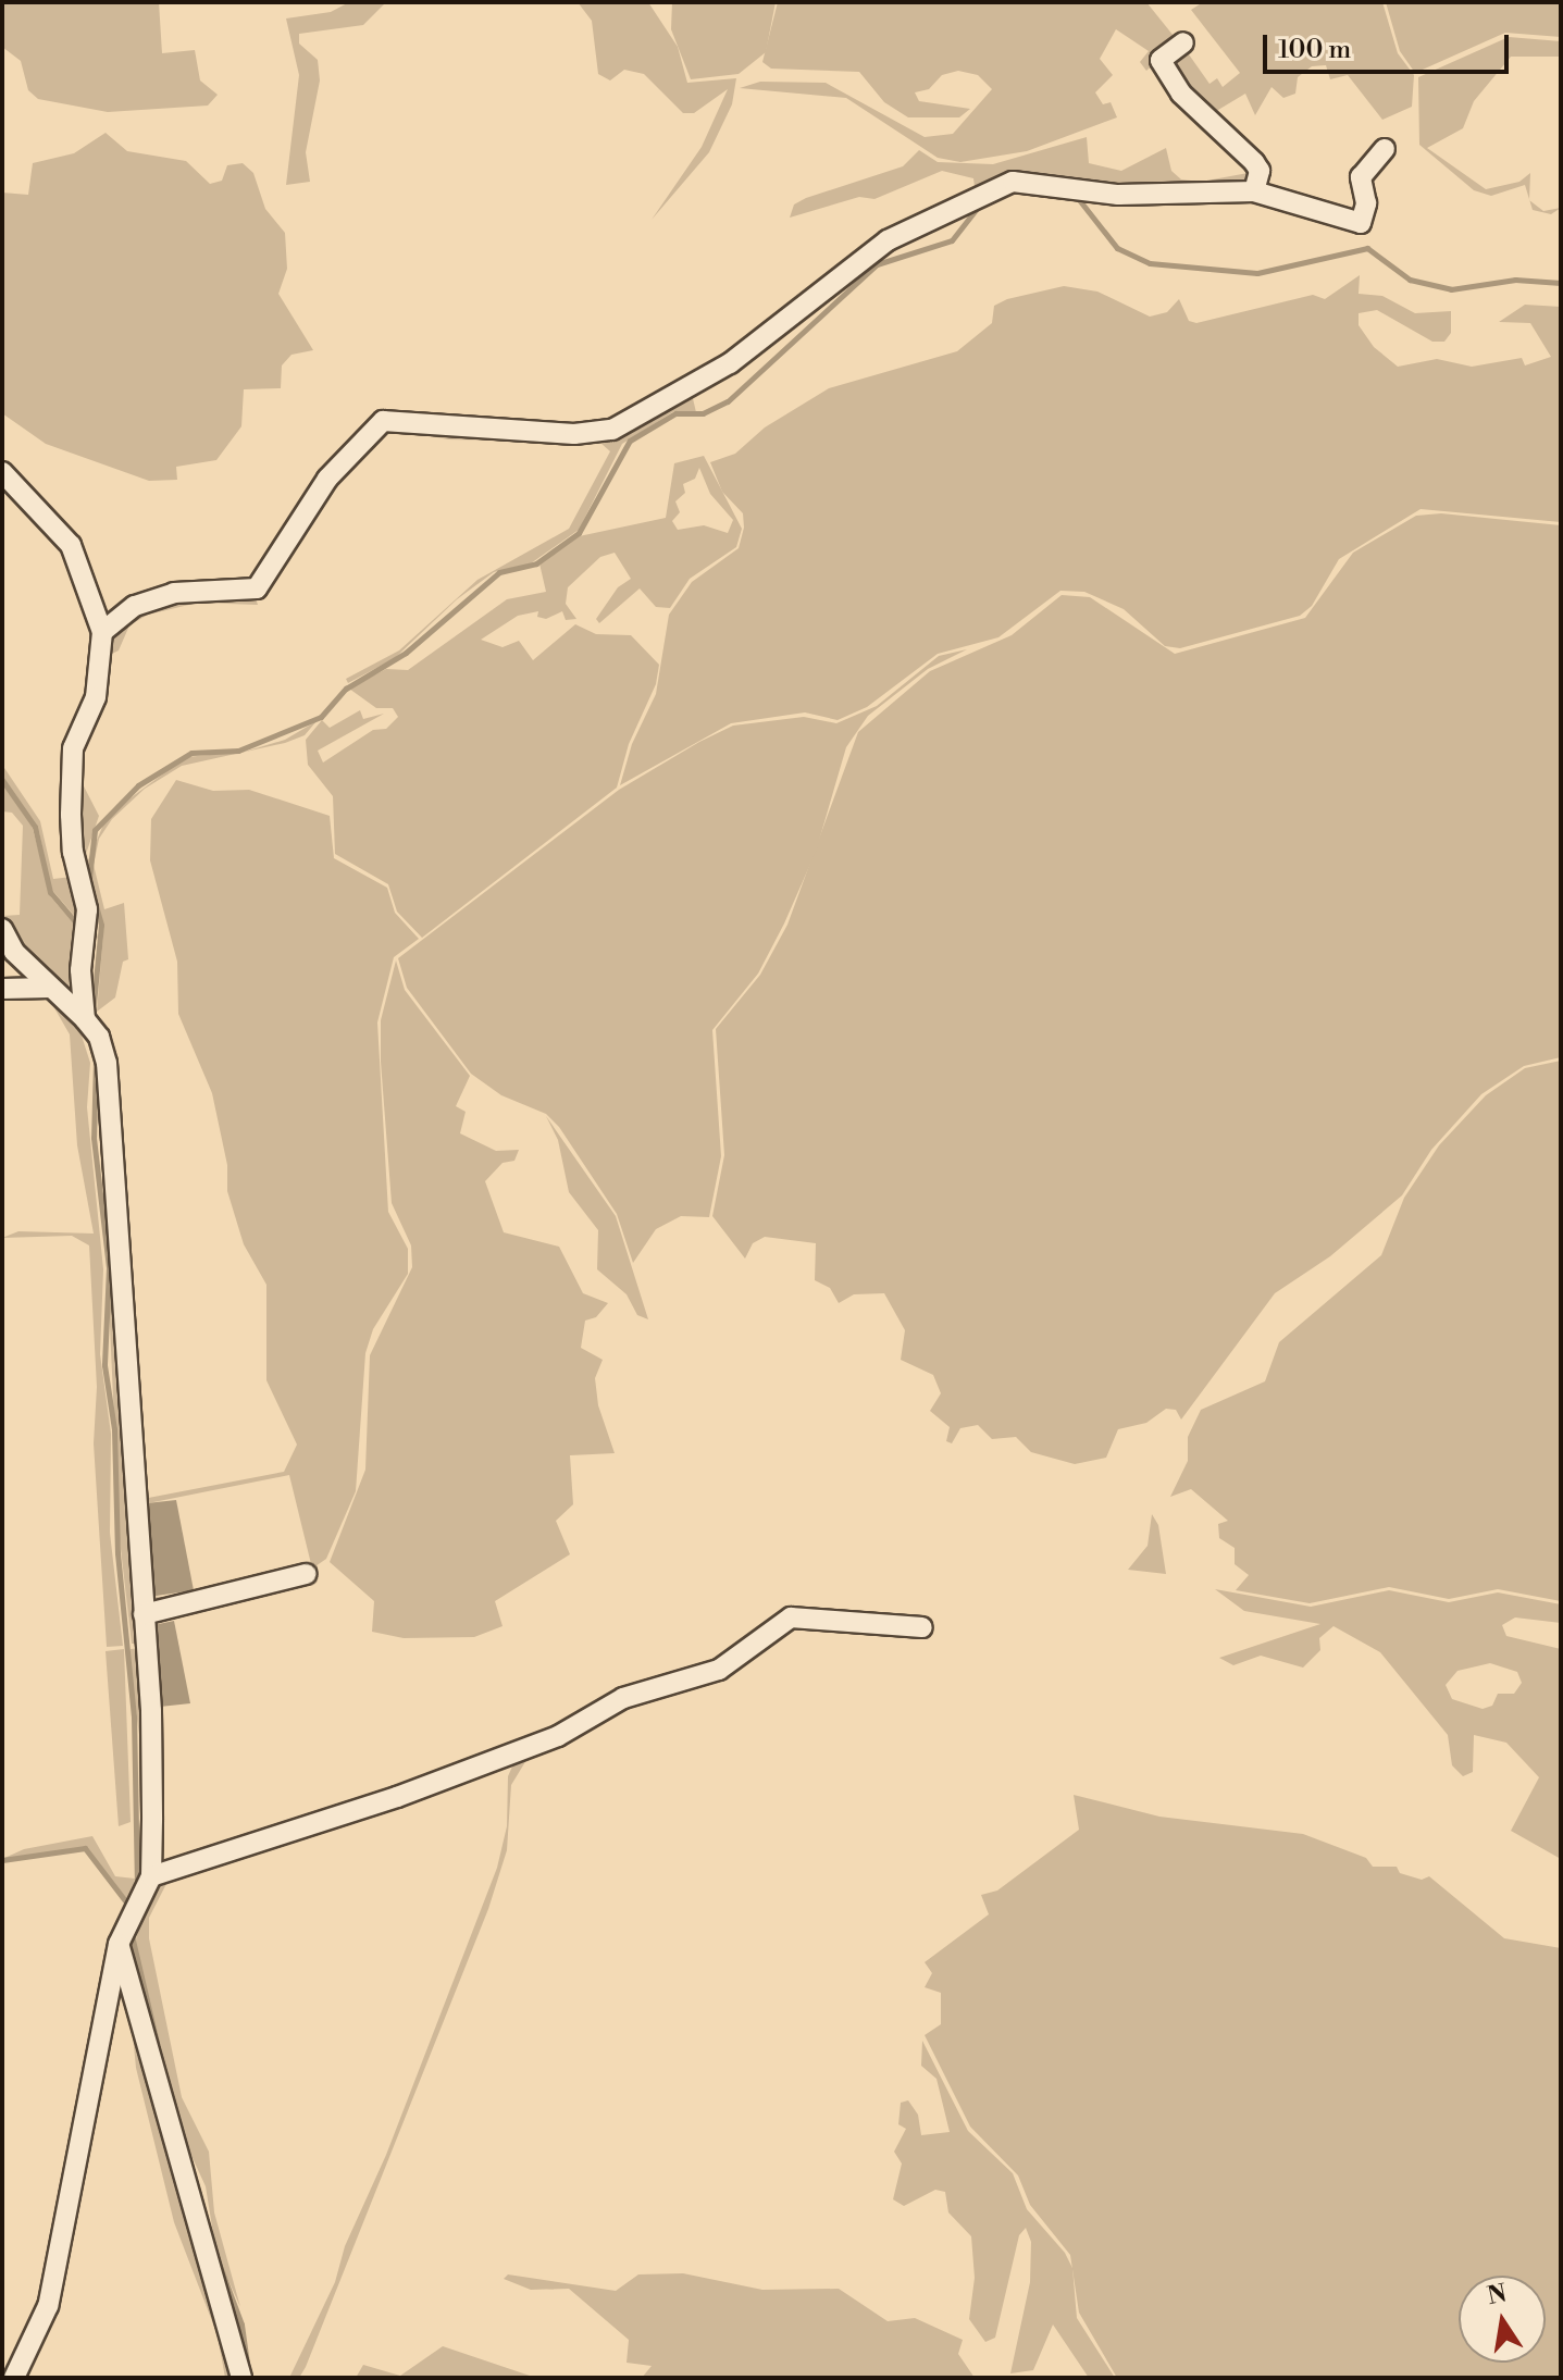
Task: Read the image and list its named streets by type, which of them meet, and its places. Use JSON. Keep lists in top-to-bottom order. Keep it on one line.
{"scale_bar":"100 m","north":"top"}
